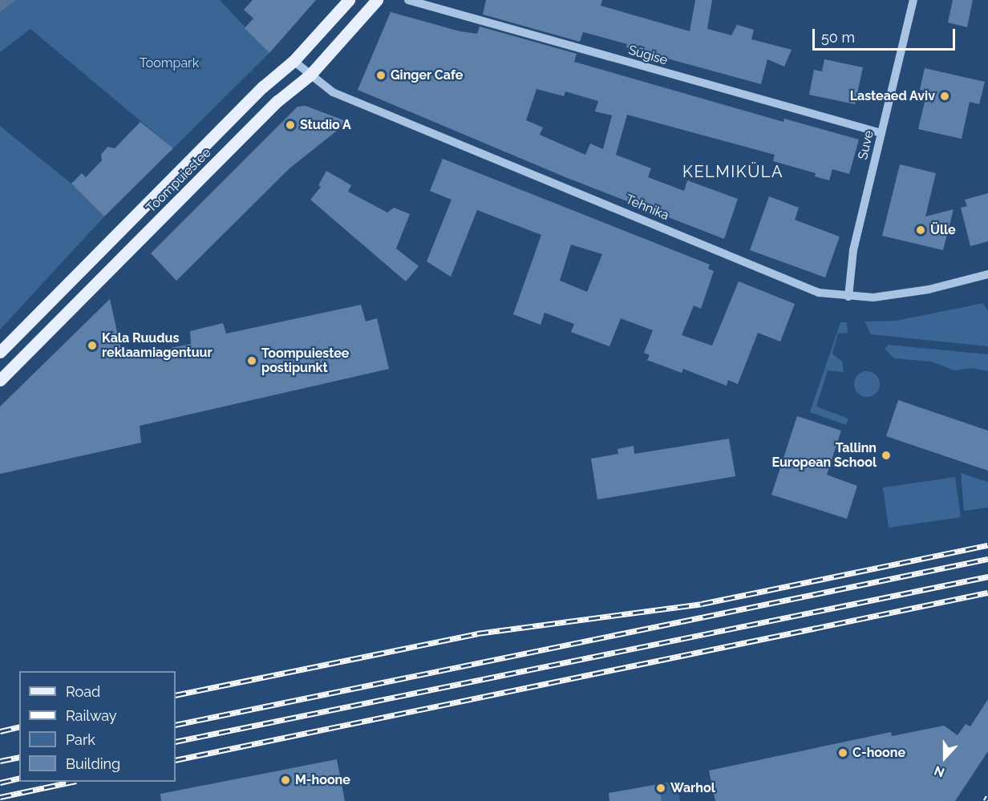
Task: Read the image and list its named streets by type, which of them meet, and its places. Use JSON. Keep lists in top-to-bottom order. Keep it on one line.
{"streets":{"main road":["Toompuiestee"],"street":["Sügise","Suve","Tehnika"]},"crossings":[["Sügise","Suve"],["Suve","Tehnika"],["Toompuiestee","Tehnika"]],"districts":["KELMIKÜLA"],"parks":["Toompark"],"places":["Ginger Cafe","Lasteaed Aviv","Studio A","Ülle","Kala Ruudus reklaamiagentuur","Toompuiestee postipunkt","Tallinn European School","C-hoone","M-hoone","Warhol"],"legend":["Road","Railway","Park","Building"],"scale_bar":"50 m","north":"bottom"}
